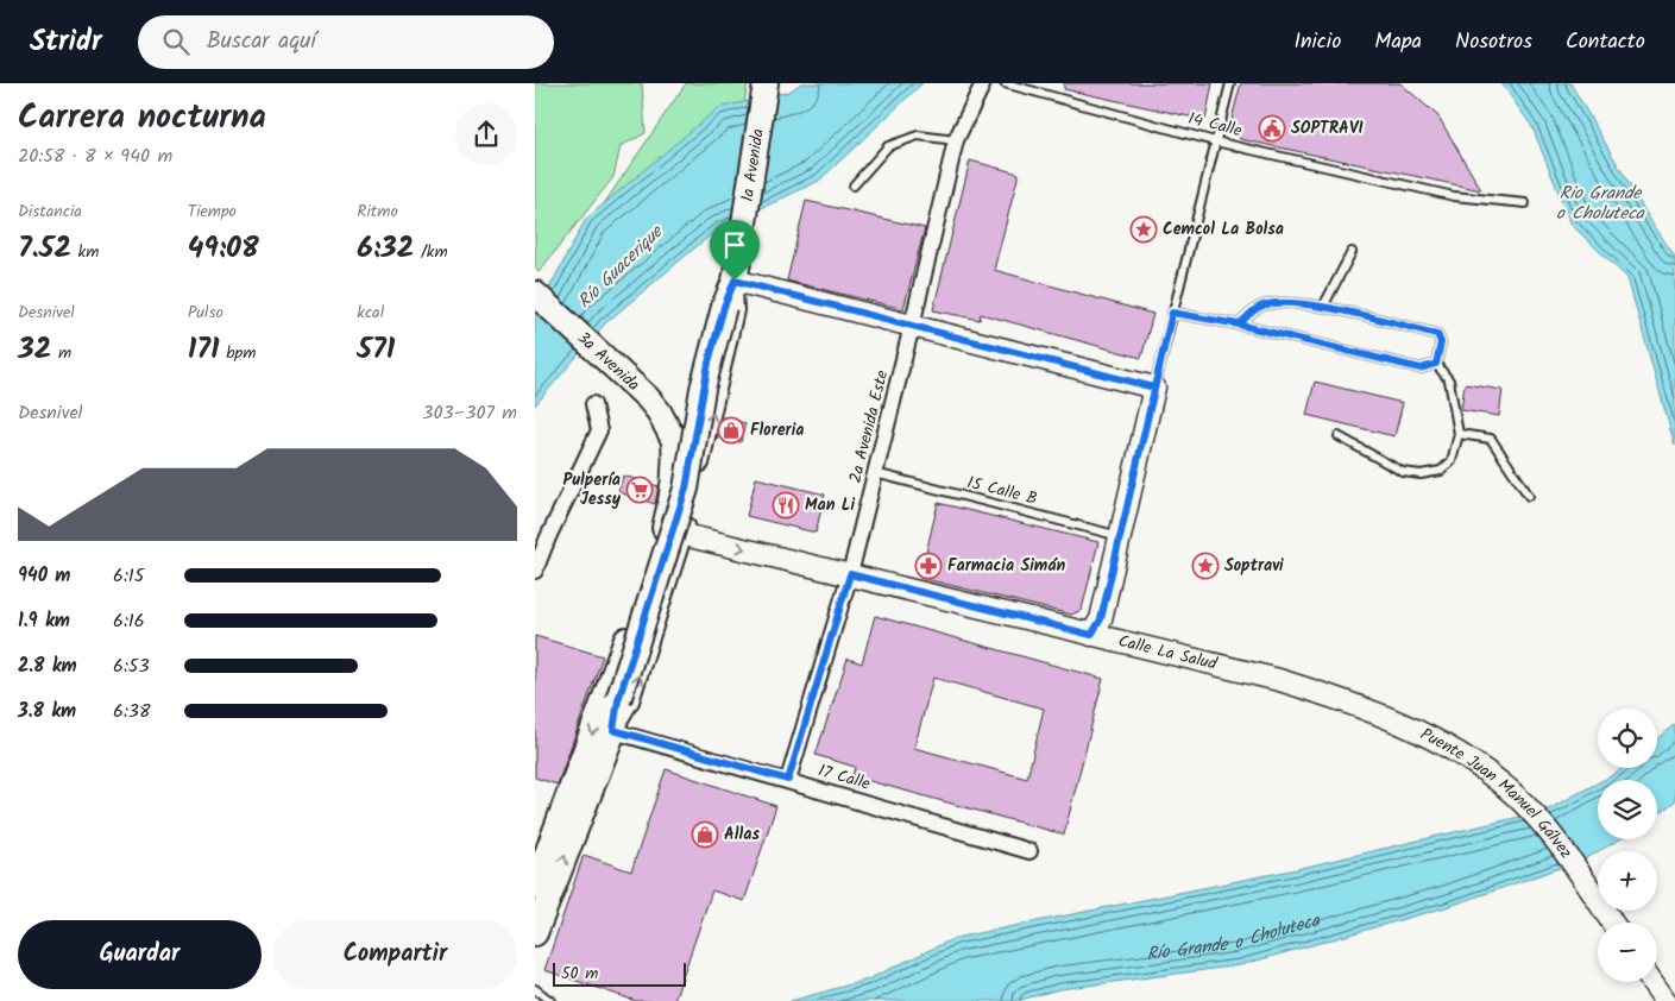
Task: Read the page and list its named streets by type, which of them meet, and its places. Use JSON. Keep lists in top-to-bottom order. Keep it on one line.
{"streets":{"main road":["1a Avenida","3a Avenida","Calle La Salud","Puente Juan Manuel Gálvez"],"street":["2a Avenida Este","17 Calle"],"lane":["14 Calle","15 Calle B"]},"crossings":[["1a Avenida","3a Avenida"],["1a Avenida","Calle La Salud"],["1a Avenida","17 Calle"],["3a Avenida","Calle La Salud"],["2a Avenida Este","15 Calle B"],["2a Avenida Este","Calle La Salud"],["2a Avenida Este","17 Calle"],["Calle La Salud","Puente Juan Manuel Gálvez"]],"water":["Rio Grande o Choluteca","Río Guacerique","Río Grande o Choluteca"],"places":{"public building":["SOPTRAVI"],"place":["Cemcol La Bolsa","Soptravi"],"shop":["Floreria","Allas"],"supermarket":["Pulpería Jessy"],"restaurant":["Man Li"],"pharmacy":["Farmacia Simán"]},"scale_bar":"50 m","page":{"header":"Stridr","search":"Buscar aquí","nav":["Inicio","Mapa","Nosotros","Contacto"],"heading":["Carrera nocturna","20:58 · 8 × 940 m"],"stats":[["Distancia","7.52 km"],["Tiempo","49:08"],["Ritmo","6:32 /km"],["Desnivel","32 m"],["Pulso","171 bpm"],["kcal","571"]],"chart":["Desnivel","303–307 m"],"list":[{"name":"940 m","note":"6:15"},{"name":"1.9 km","note":"6:16"},{"name":"2.8 km","note":"6:53"},{"name":"3.8 km","note":"6:38"}],"map_buttons":["+","−"],"buttons":["Guardar","Compartir"],"scale":"50 m"}}
